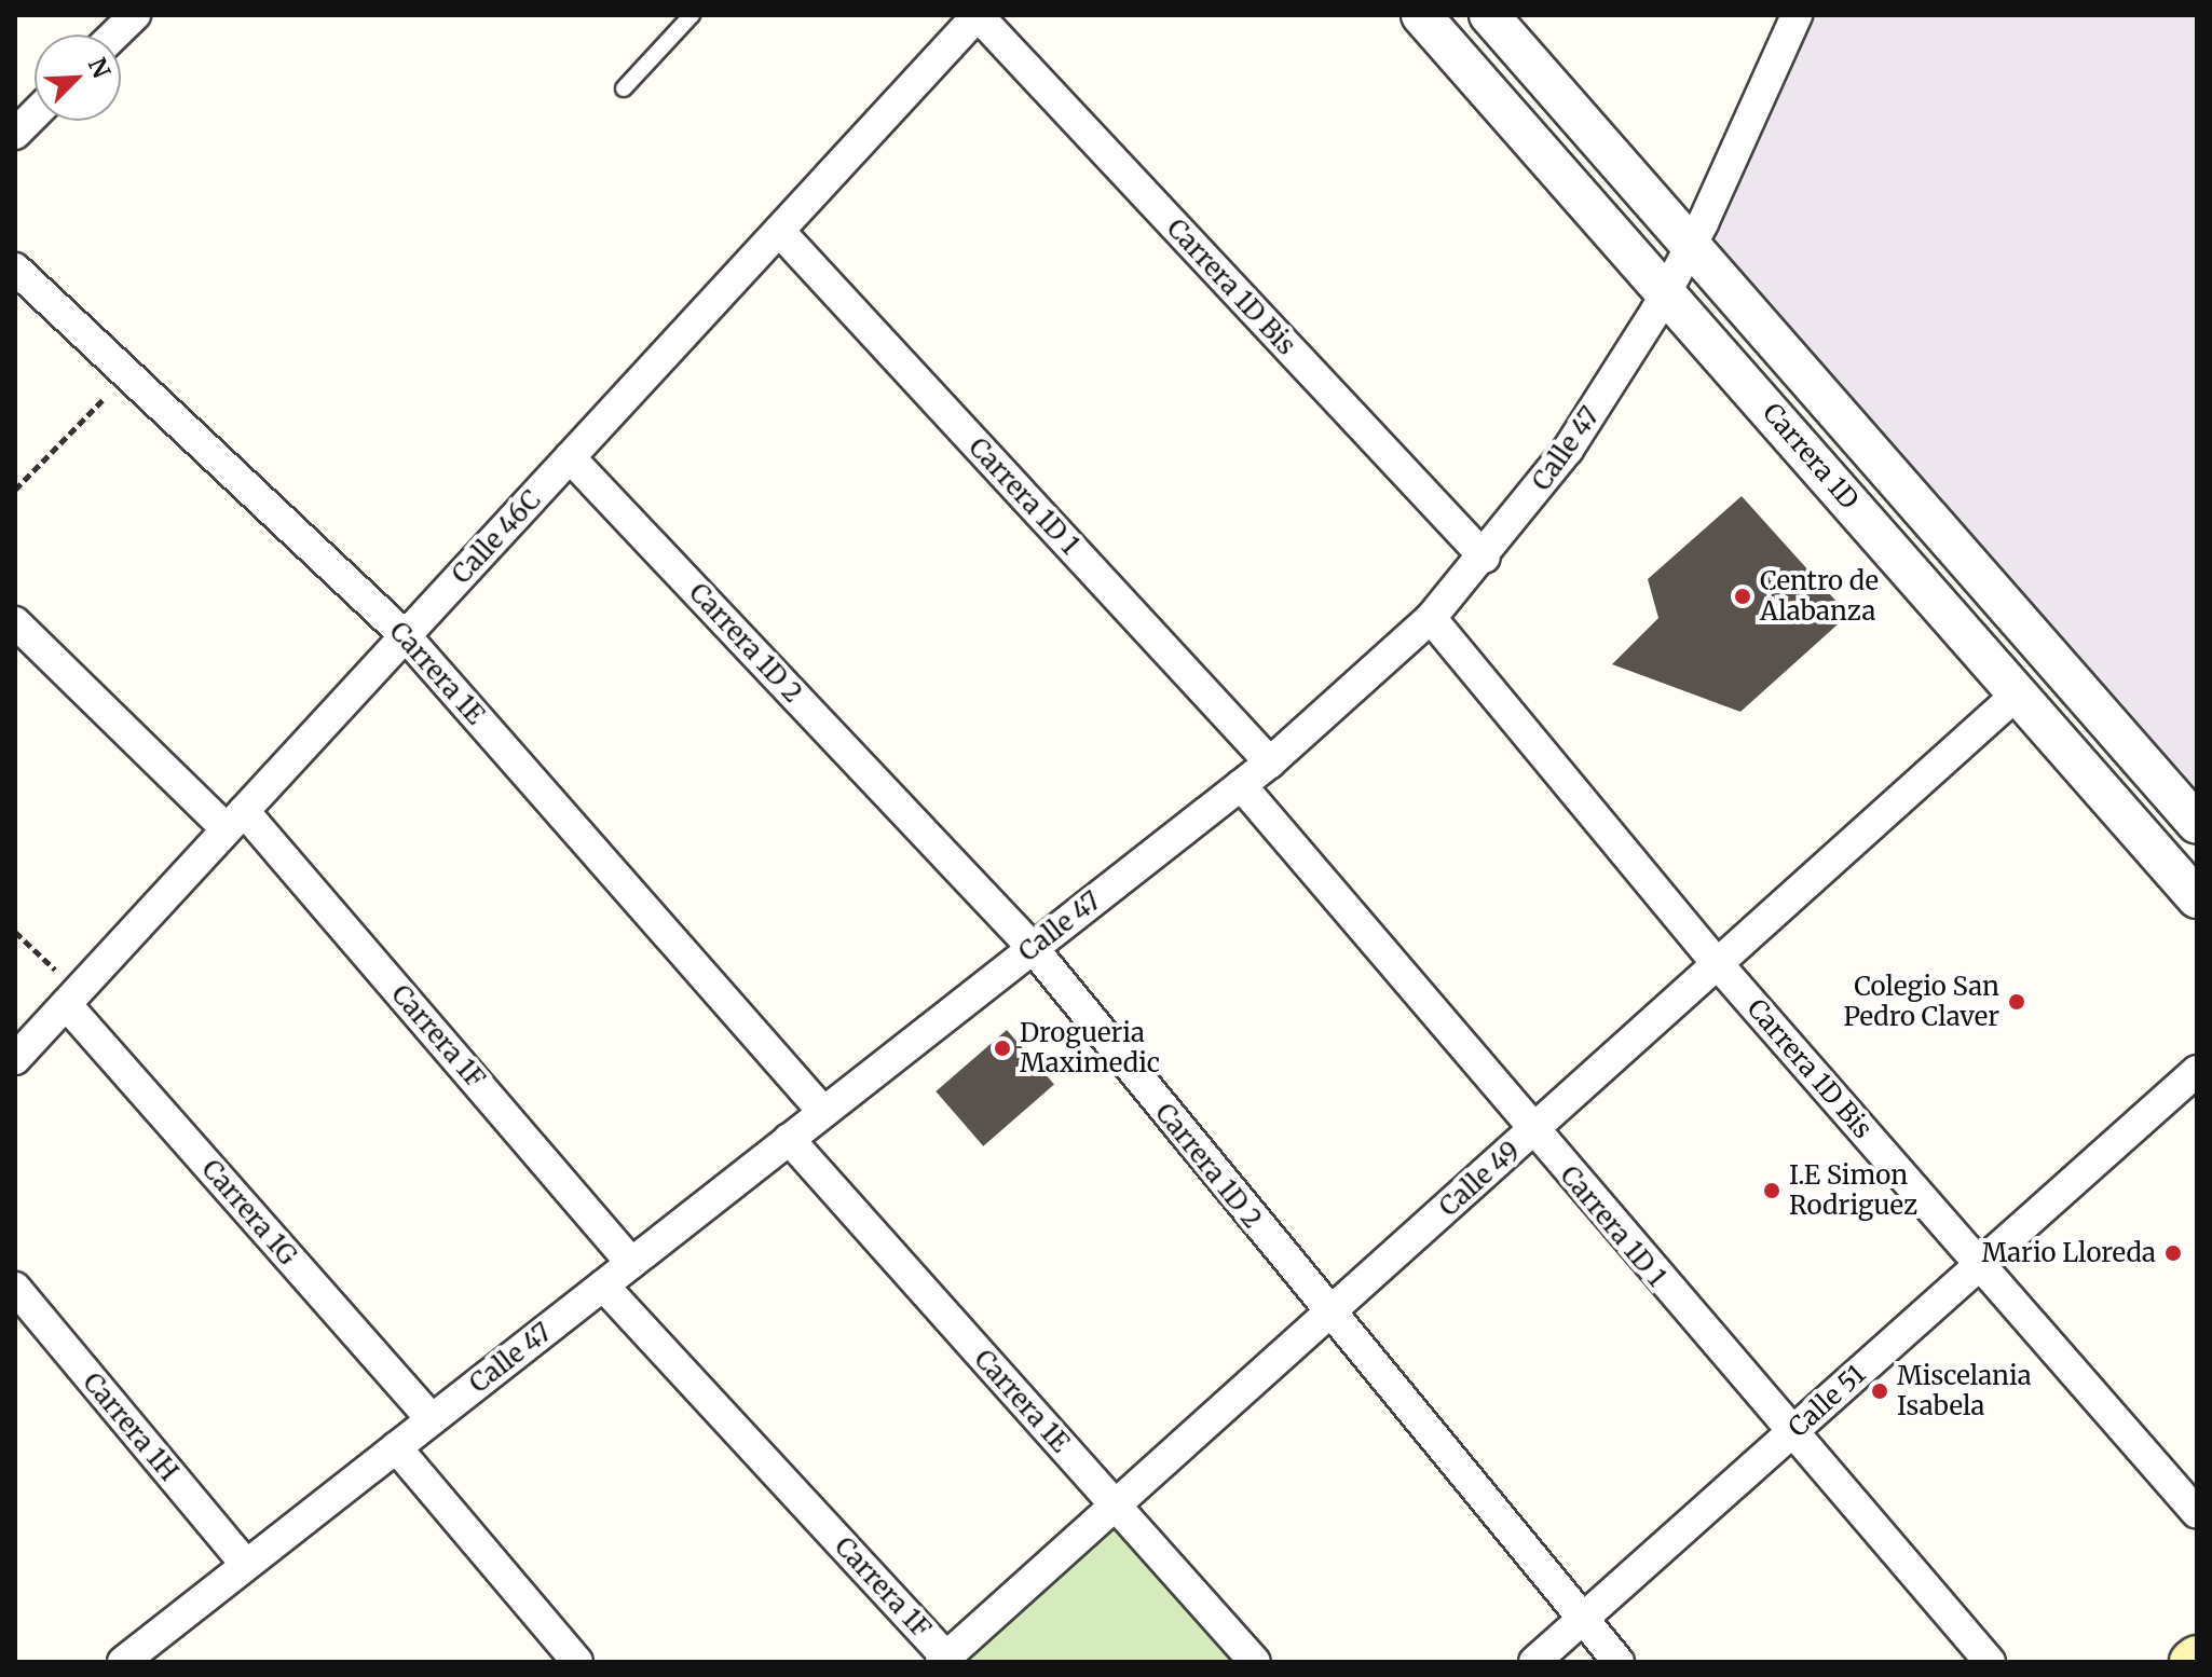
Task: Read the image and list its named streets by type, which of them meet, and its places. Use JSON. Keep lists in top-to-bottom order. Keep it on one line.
{"streets":{"street":["Carrera 1D Bis","Calle 47","Carrera 1D","Carrera 1D 1","Calle 46C","Carrera 1D 2","Carrera 1E","Carrera 1F","Calle 49","Carrera 1G","Calle 51","Carrera 1H"]},"crossings":[["Carrera 1D Bis","Calle 47"],["Carrera 1D Bis","Calle 46C"],["Carrera 1D Bis","Calle 49"],["Carrera 1D Bis","Calle 51"],["Calle 47","Carrera 1D"],["Calle 47","Carrera 1D 1"],["Calle 47","Carrera 1D 2"],["Calle 47","Carrera 1E"],["Calle 47","Carrera 1F"],["Calle 47","Carrera 1G"],["Calle 47","Carrera 1H"],["Carrera 1D","Calle 49"],["Carrera 1D 1","Calle 46C"],["Carrera 1D 1","Calle 49"],["Carrera 1D 1","Calle 51"],["Calle 46C","Carrera 1D 2"],["Calle 46C","Carrera 1E"],["Calle 46C","Carrera 1F"],["Calle 46C","Carrera 1G"],["Carrera 1D 2","Calle 49"],["Carrera 1D 2","Calle 51"],["Carrera 1E","Calle 49"],["Carrera 1F","Calle 49"]],"places":["Centro de Alabanza","Colegio San Pedro Claver","Drogueria Maximedic","I.E Simon Rodriguez","Mario Lloreda","Miscelania Isabela"],"north":"top right"}
